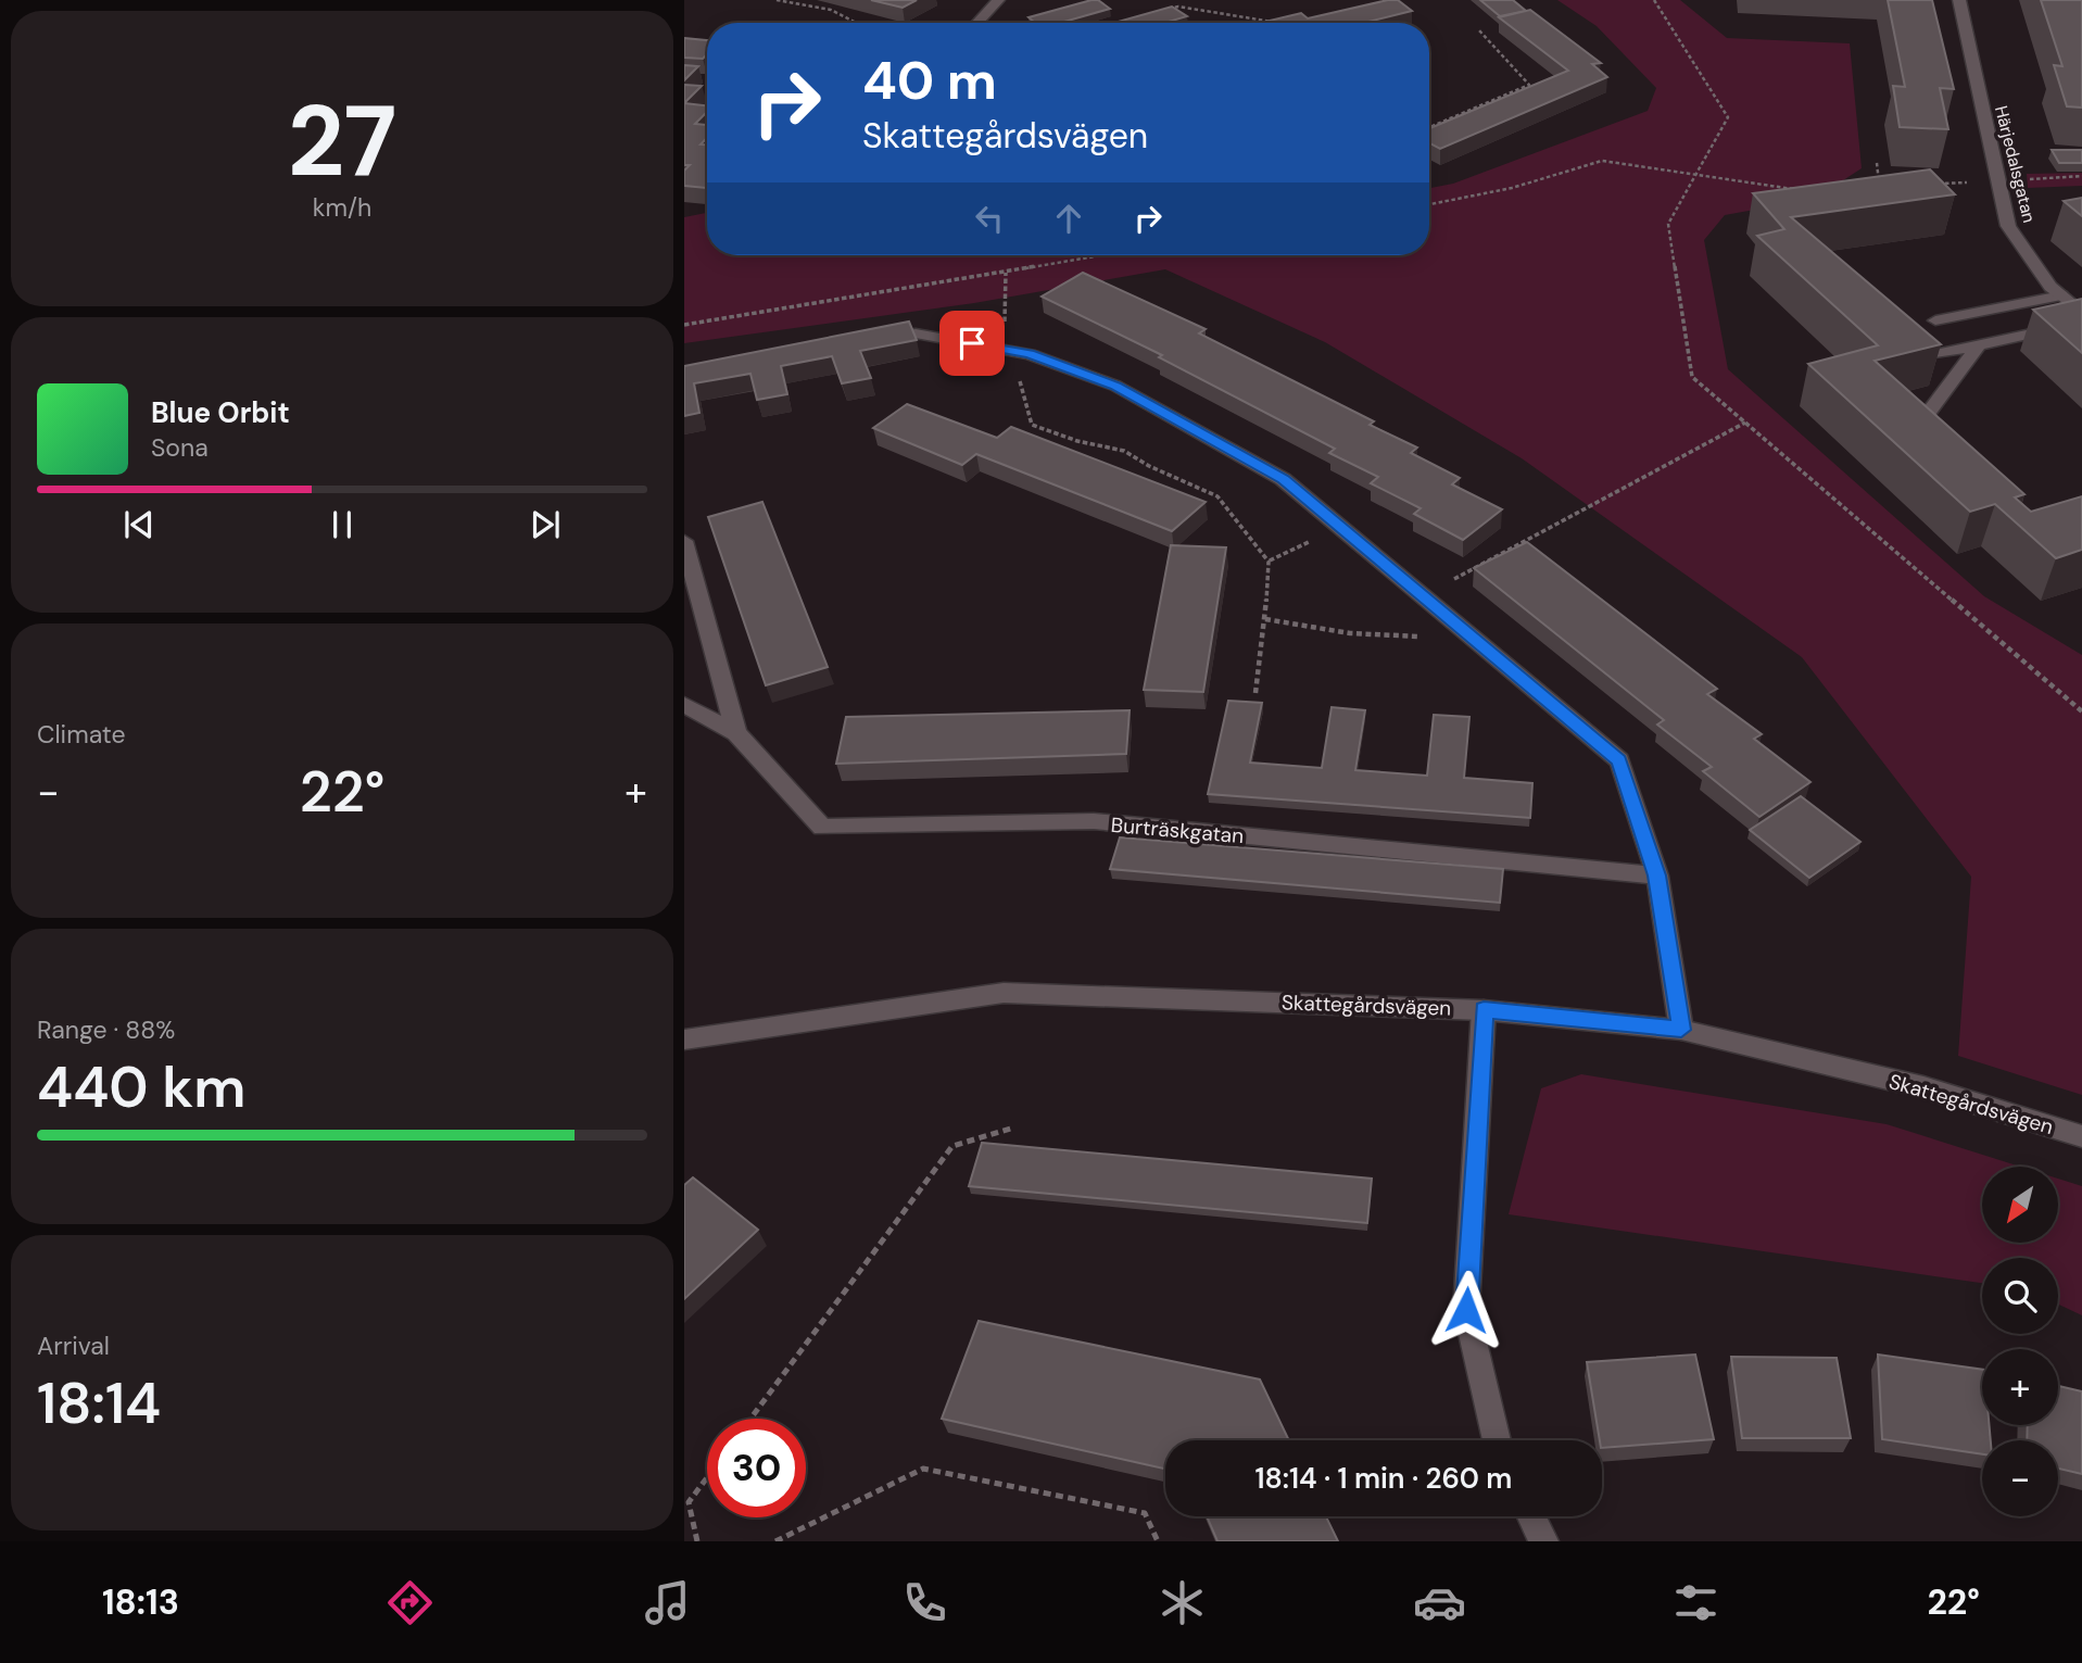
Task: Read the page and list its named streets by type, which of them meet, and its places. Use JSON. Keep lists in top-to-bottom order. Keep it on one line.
{"streets":{"street":["Härjedalsgatan","Burträskgatan","Skattegårdsvägen"]},"north":"bottom left","page":{"tile":[["27","km/h"],"Climate",["Range · 88%","440 km"],["Arrival","18:14"]],"turn":["40 m","Skattegårdsvägen"],"song":["Blue Orbit","Sona"],"heat":["−","22°","+"],"map_buttons":["+","−"],"limit":"30","trip":"18:14 · 1 min · 260 m","tabs":["18:13","22°"]}}
